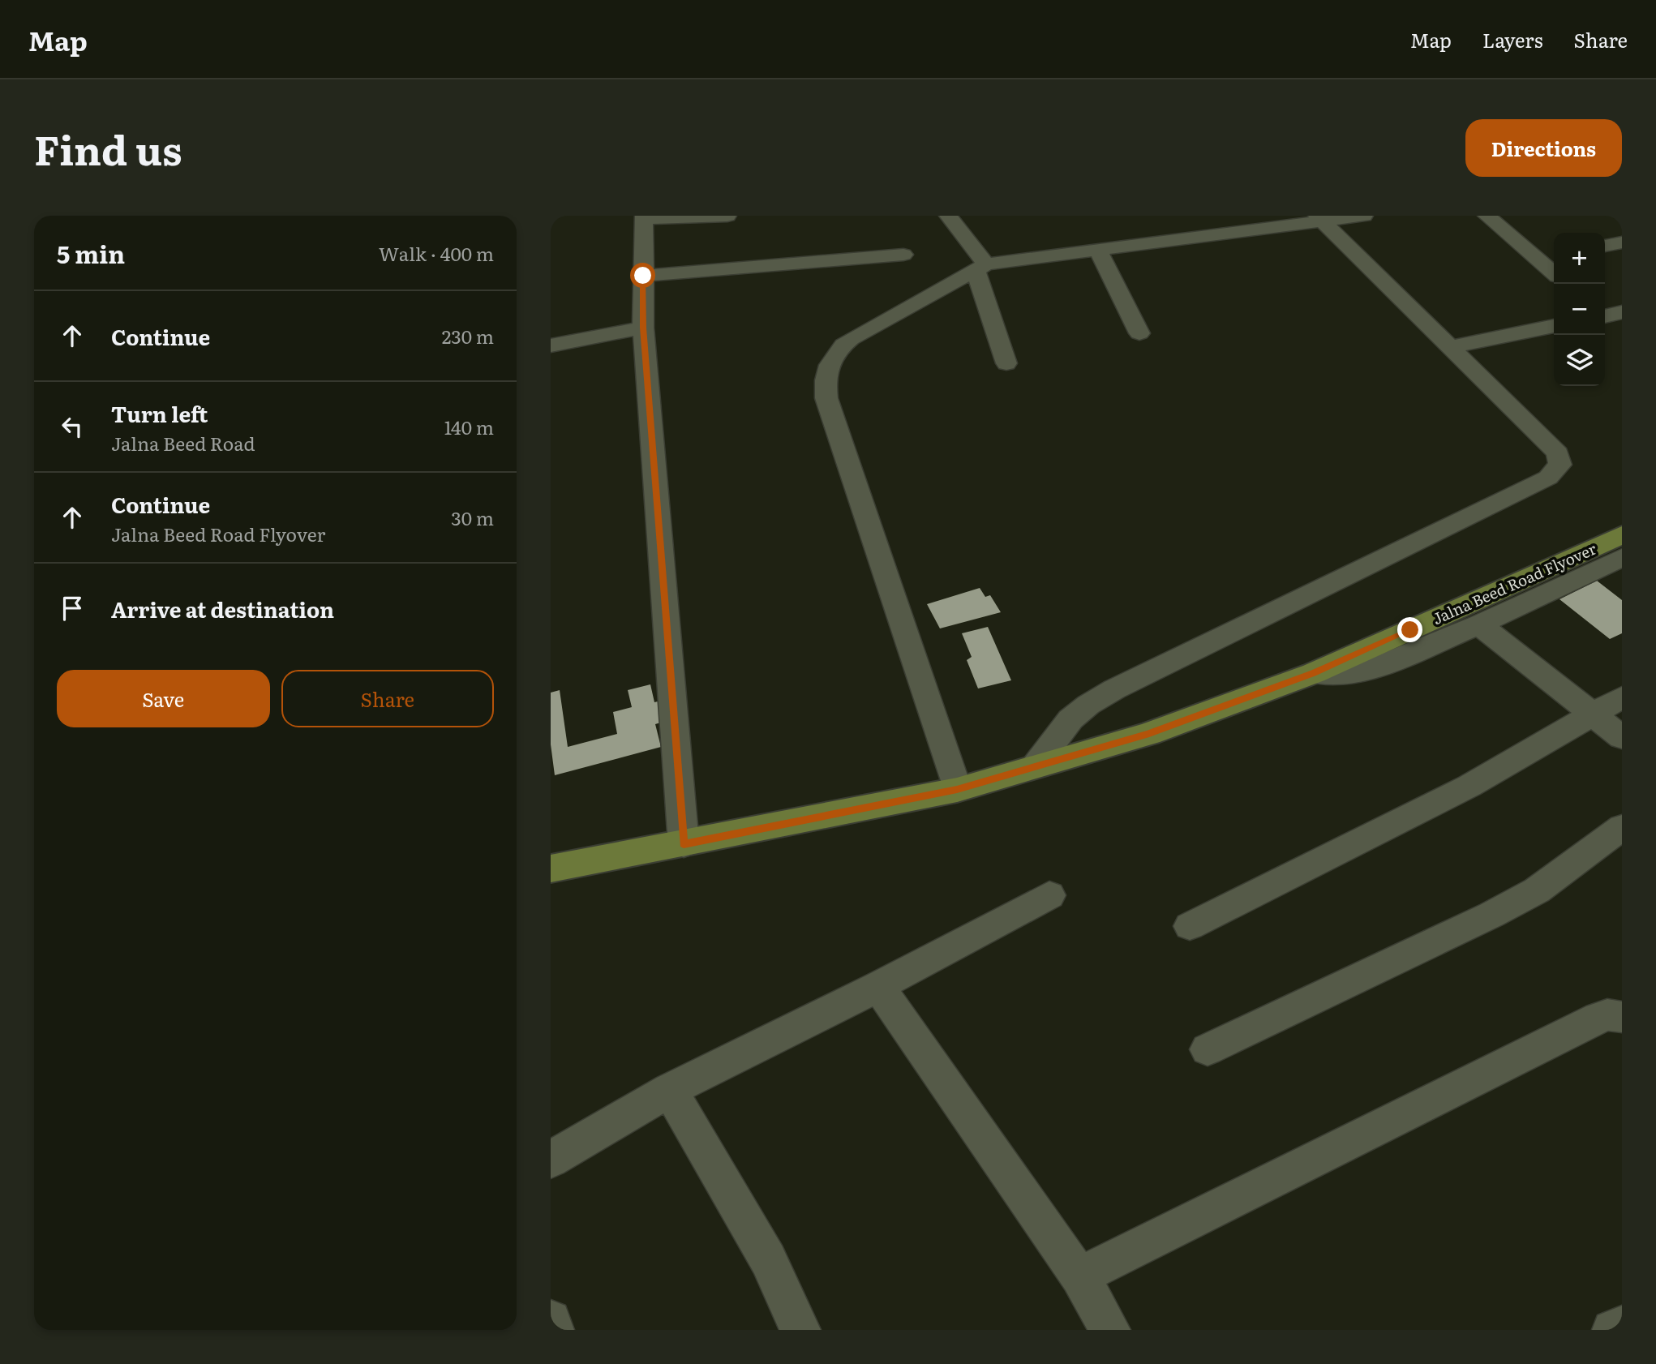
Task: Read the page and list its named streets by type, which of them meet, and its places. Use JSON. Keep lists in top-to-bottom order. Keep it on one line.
{"streets":{"main road":["Jalna Beed Road Flyover"]},"page":{"header":"Map","nav":["Map","Layers","Share"],"title":"Find us","buttons":["Directions",["Save","Share"]],"heading":["5 min","Walk · 400 m"],"map_buttons":["+","−"],"list":[["Continue","230 m"],["Turn left","Jalna Beed Road","140 m"],["Continue","Jalna Beed Road Flyover","30 m"],"Arrive at destination"]}}
